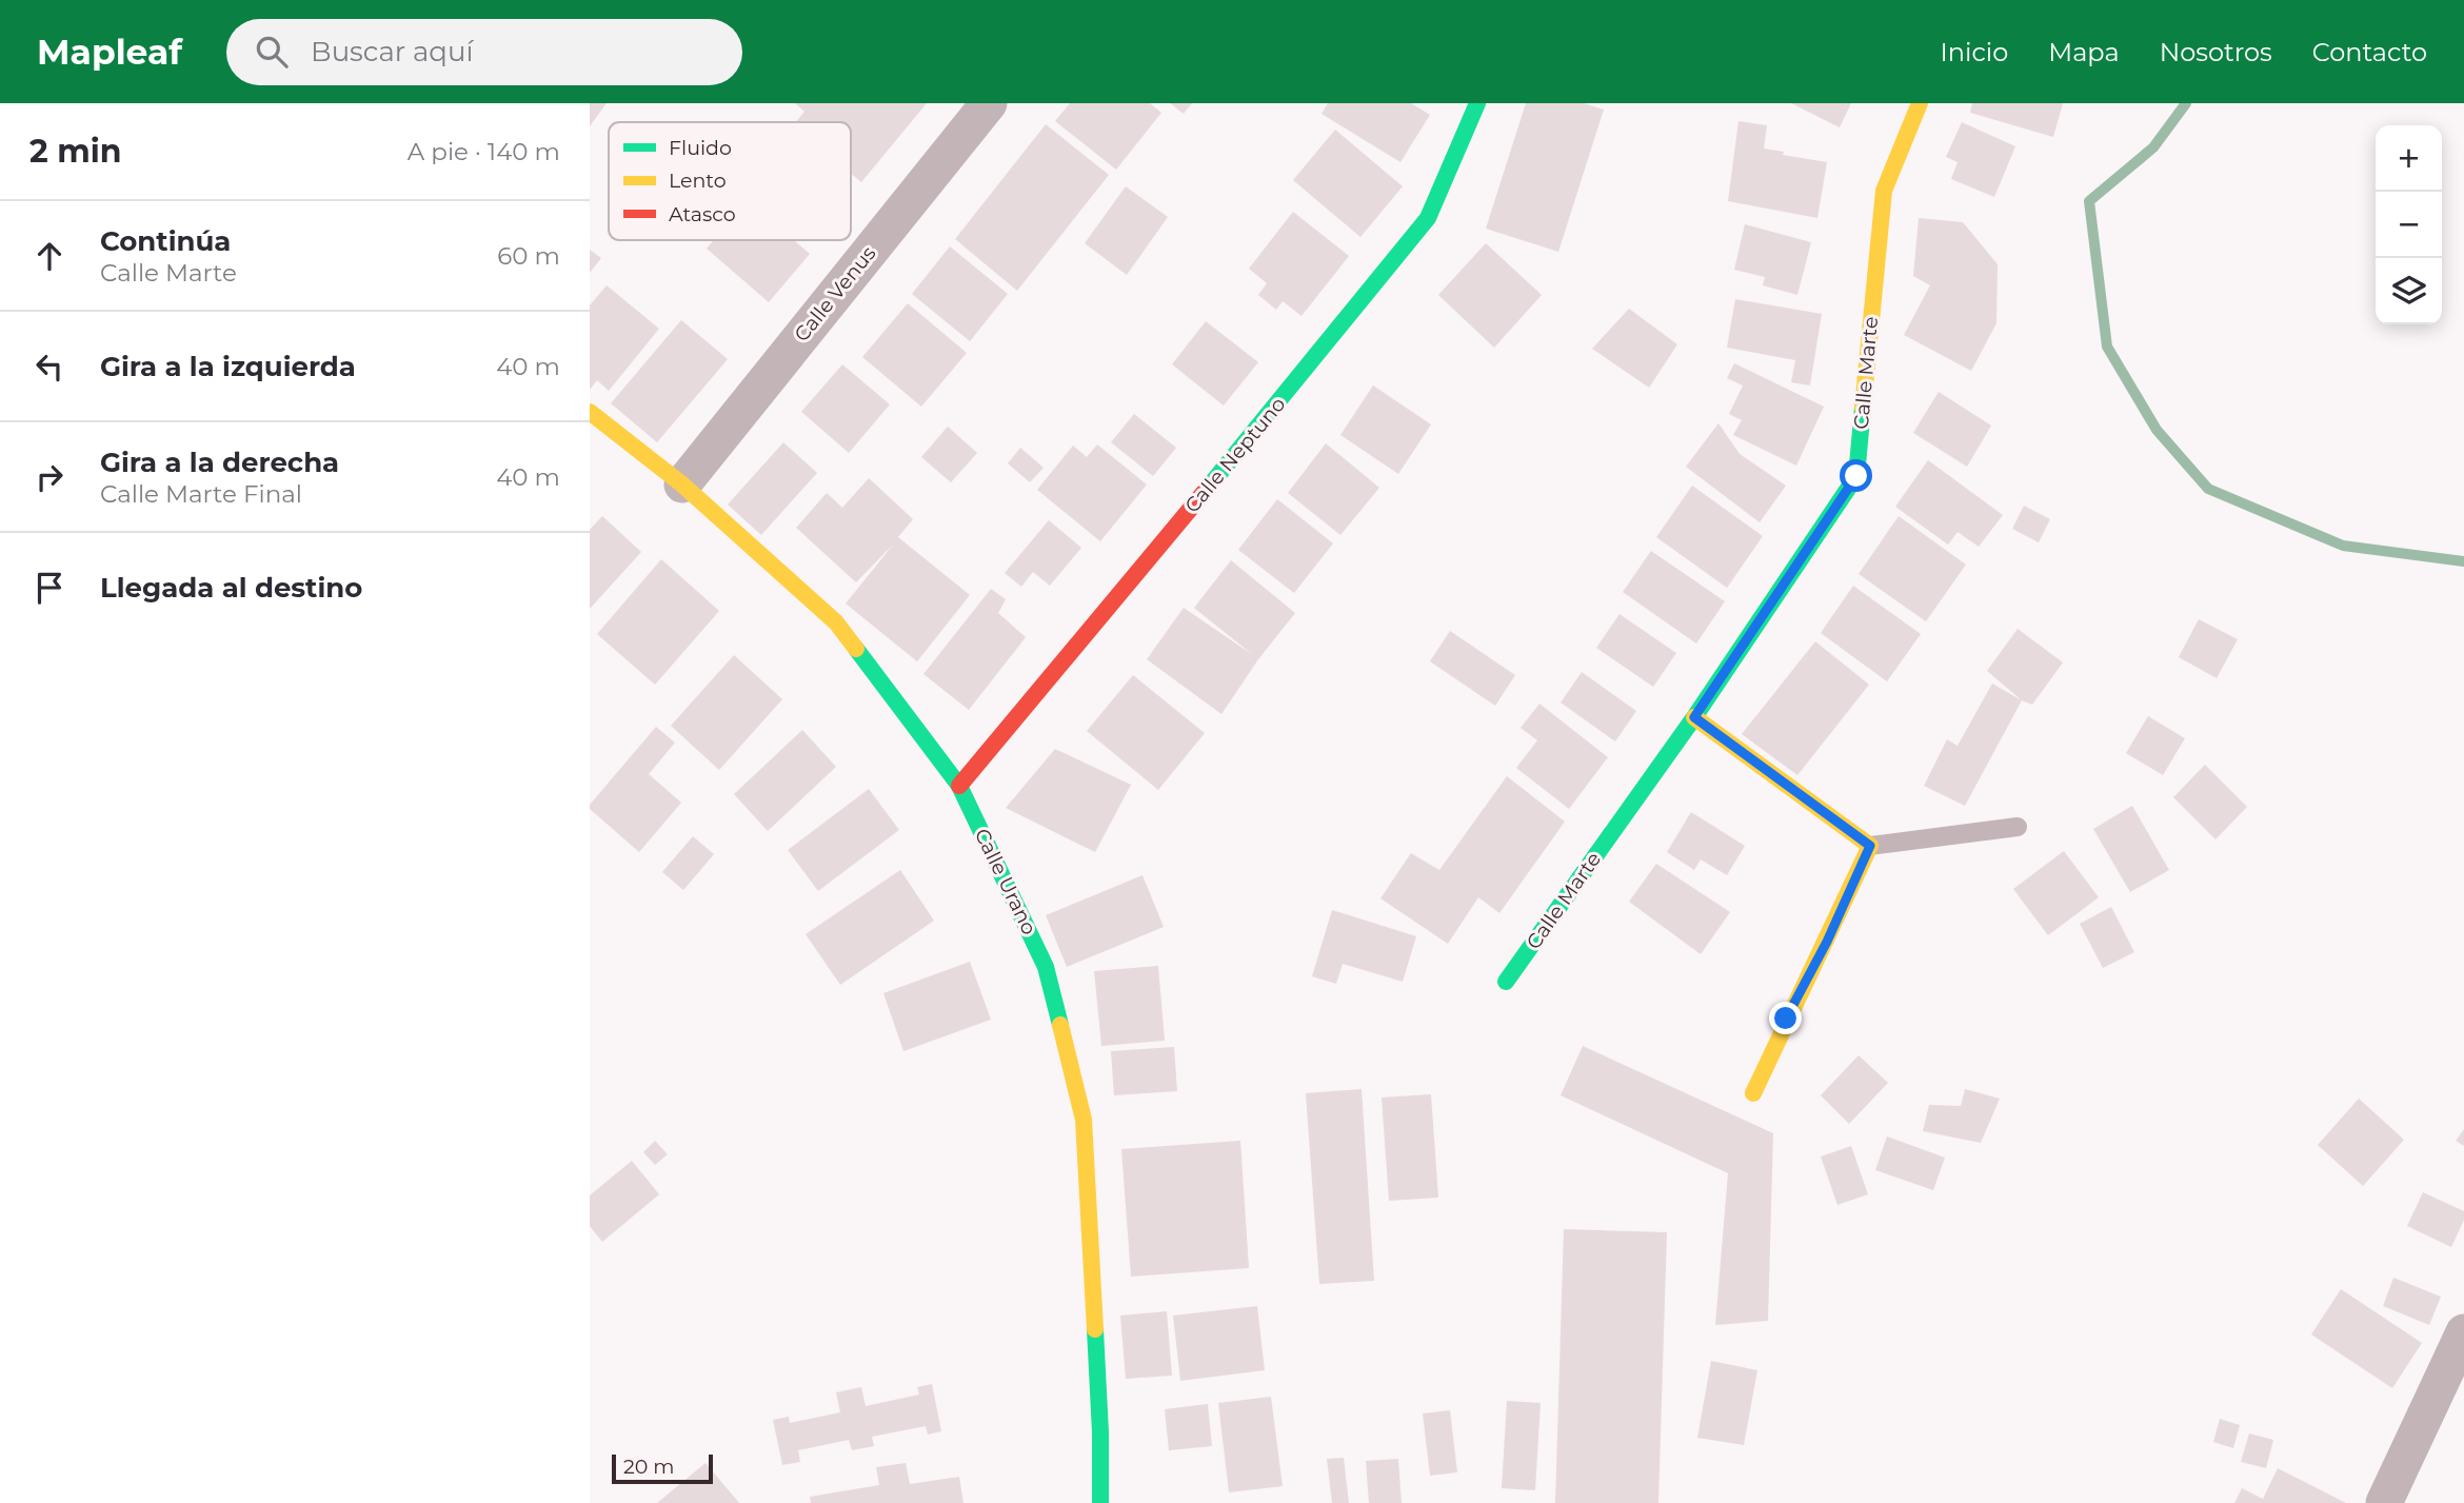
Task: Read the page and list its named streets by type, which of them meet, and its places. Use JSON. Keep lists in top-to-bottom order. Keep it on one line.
{"streets":{"street":["Calle Venus","Calle Marte","Calle Neptuno","Calle Urano"]},"crossings":[["Calle Venus","Calle Urano"],["Calle Neptuno","Calle Urano"]],"legend":["Fluido","Lento","Atasco"],"scale_bar":"20 m","page":{"header":"Mapleaf","search":"Buscar aquí","nav":["Inicio","Mapa","Nosotros","Contacto"],"heading":["2 min","A pie · 140 m"],"map_buttons":["+","−"],"list":[["Continúa","Calle Marte","60 m"],["Gira a la izquierda","40 m"],["Gira a la derecha","Calle Marte Final","40 m"],"Llegada al destino"],"scale":"20 m"}}
